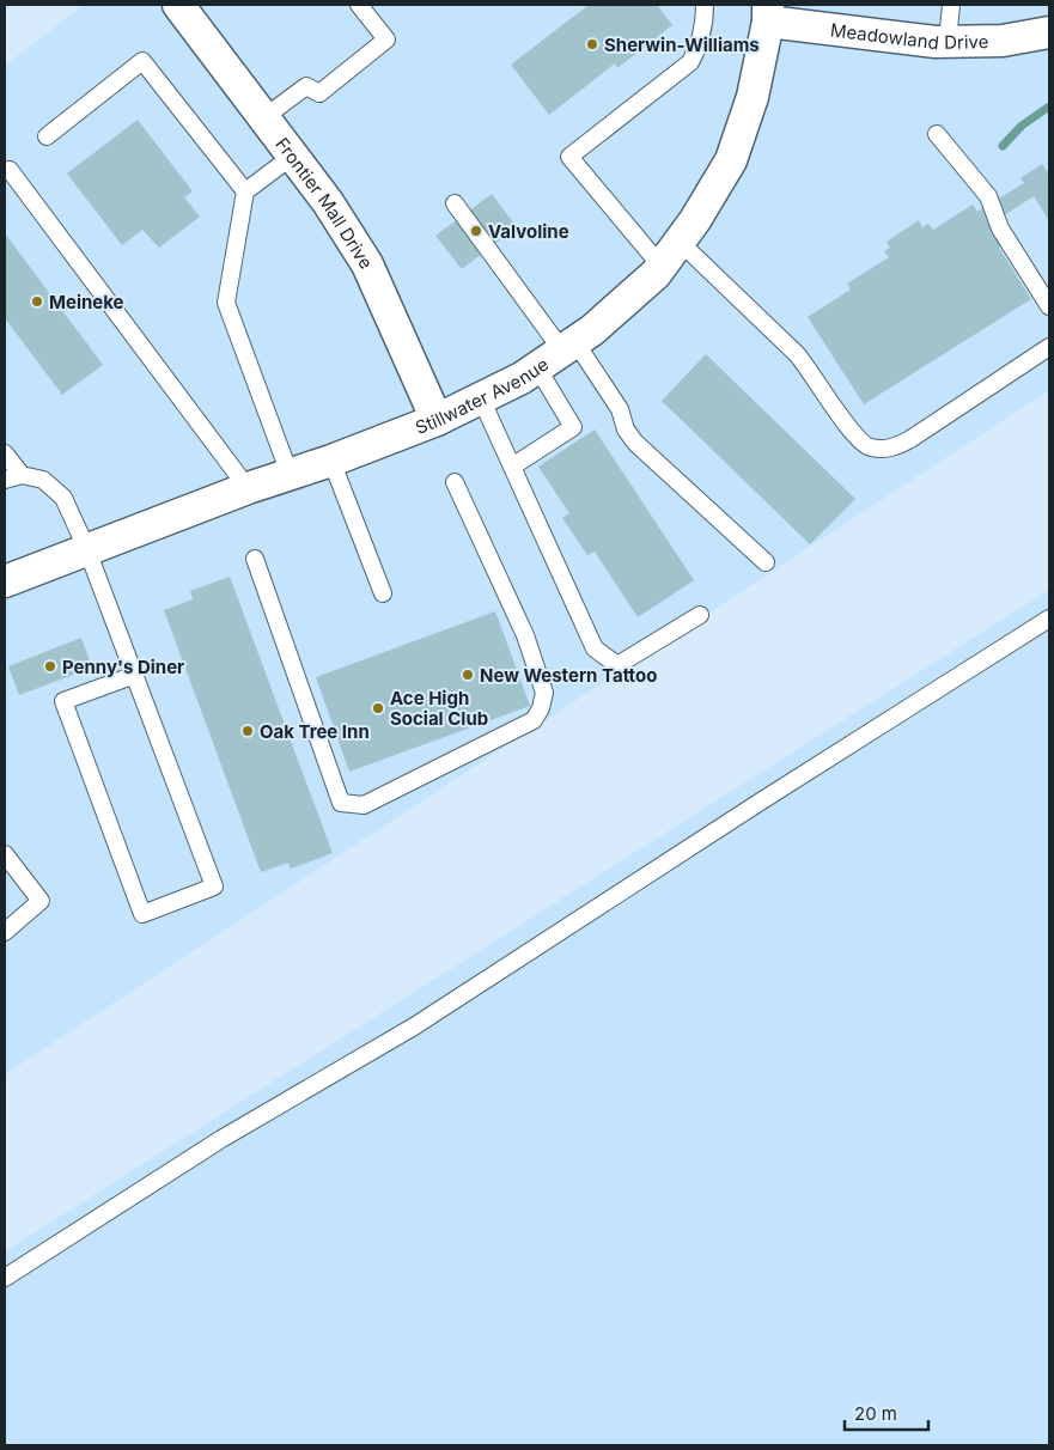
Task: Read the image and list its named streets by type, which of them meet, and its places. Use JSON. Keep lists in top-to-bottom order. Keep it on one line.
{"streets":{"street":["Meadowland Drive","Frontier Mall Drive","Stillwater Avenue"]},"crossings":[["Meadowland Drive","Stillwater Avenue"],["Frontier Mall Drive","Stillwater Avenue"]],"places":["Sherwin-Williams","Valvoline","Meineke","Penny's Diner","New Western Tattoo","Ace High Social Club","Oak Tree Inn"],"scale_bar":"20 m"}
